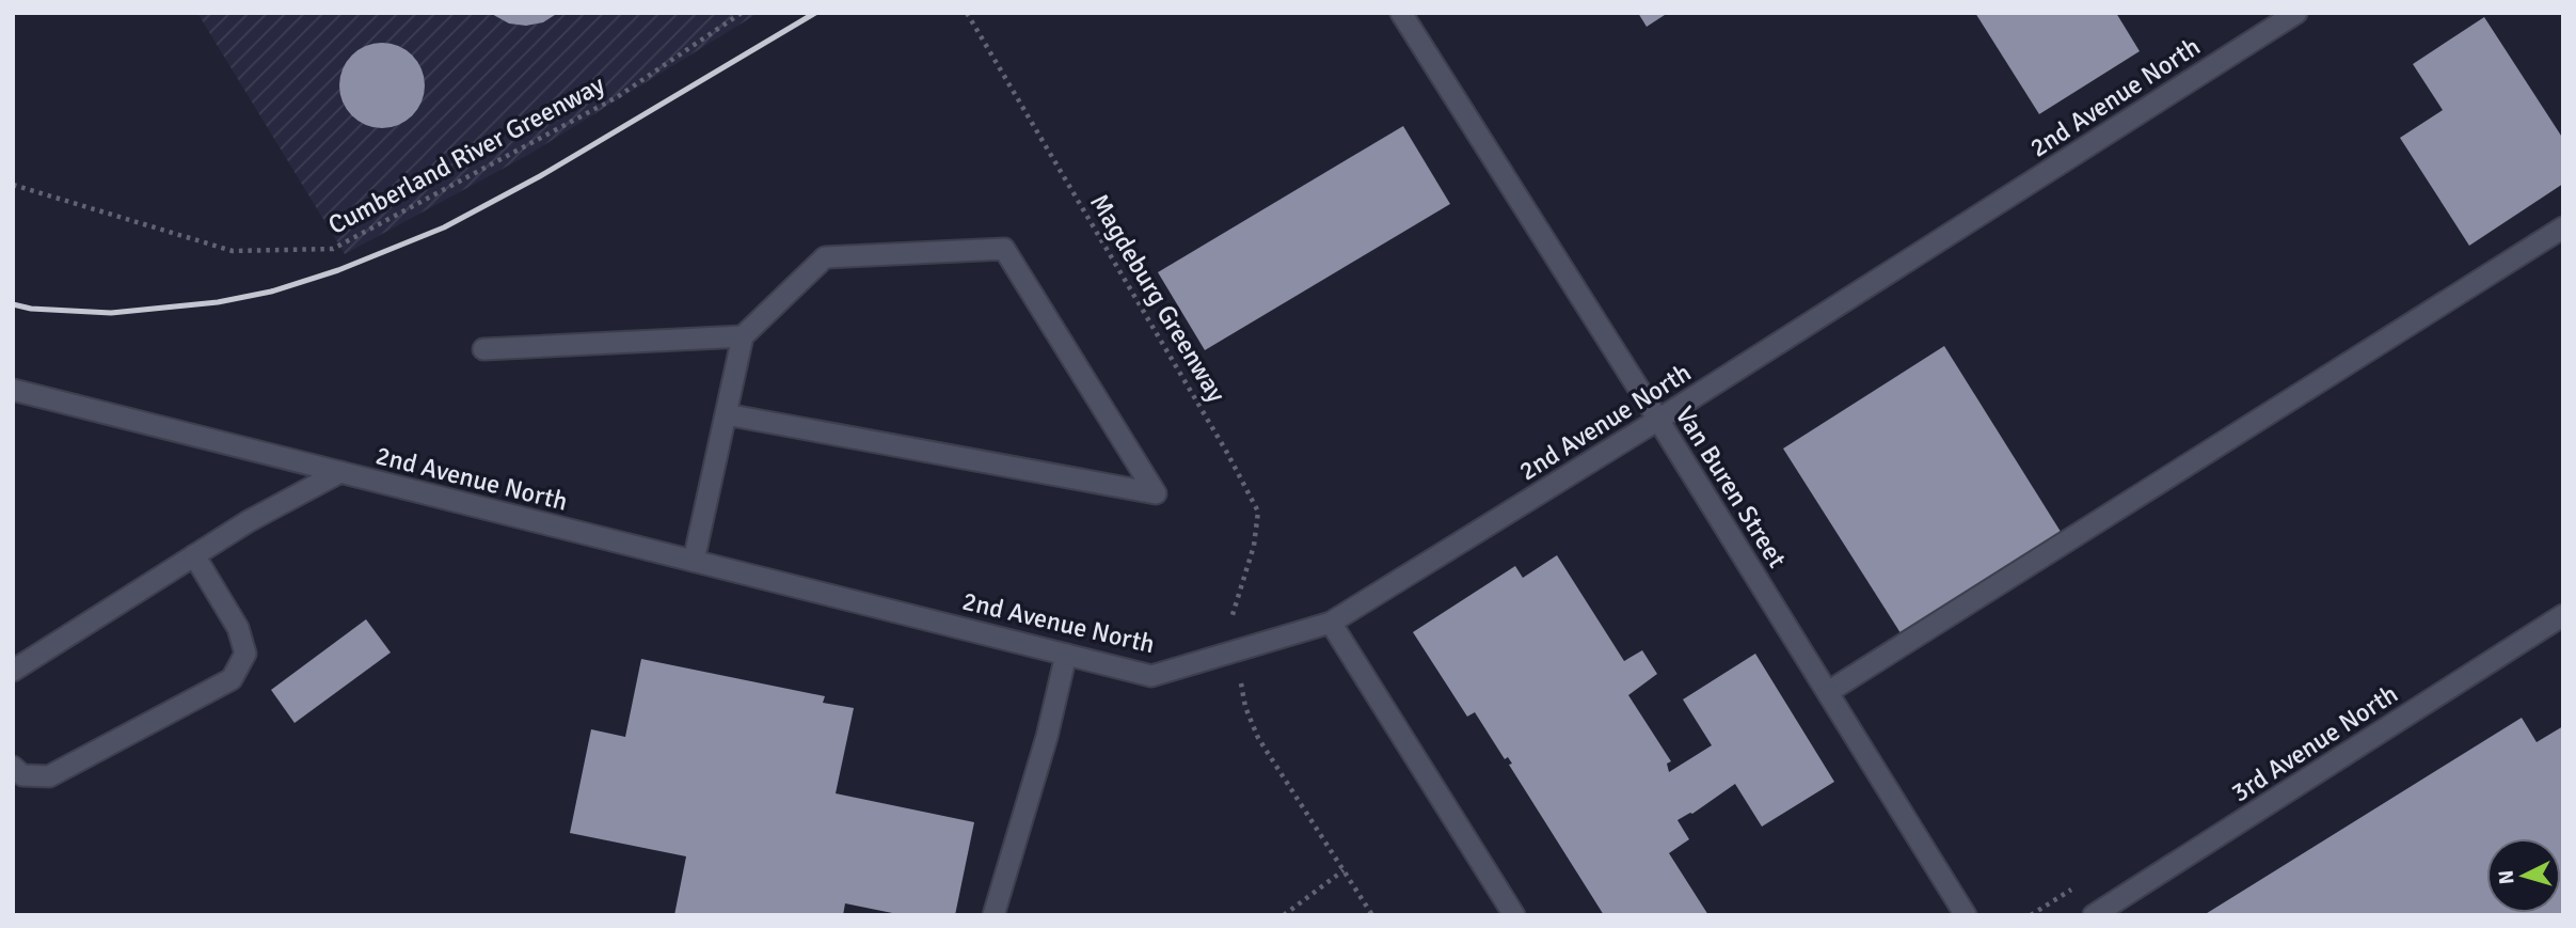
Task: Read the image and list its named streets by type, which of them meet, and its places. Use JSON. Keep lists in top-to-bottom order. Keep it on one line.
{"streets":{"street":["2nd Avenue North","Van Buren Street","3rd Avenue North"],"path":["Cumberland River Greenway","Magdeburg Greenway"]},"crossings":[["2nd Avenue North","Van Buren Street"]],"north":"left"}
